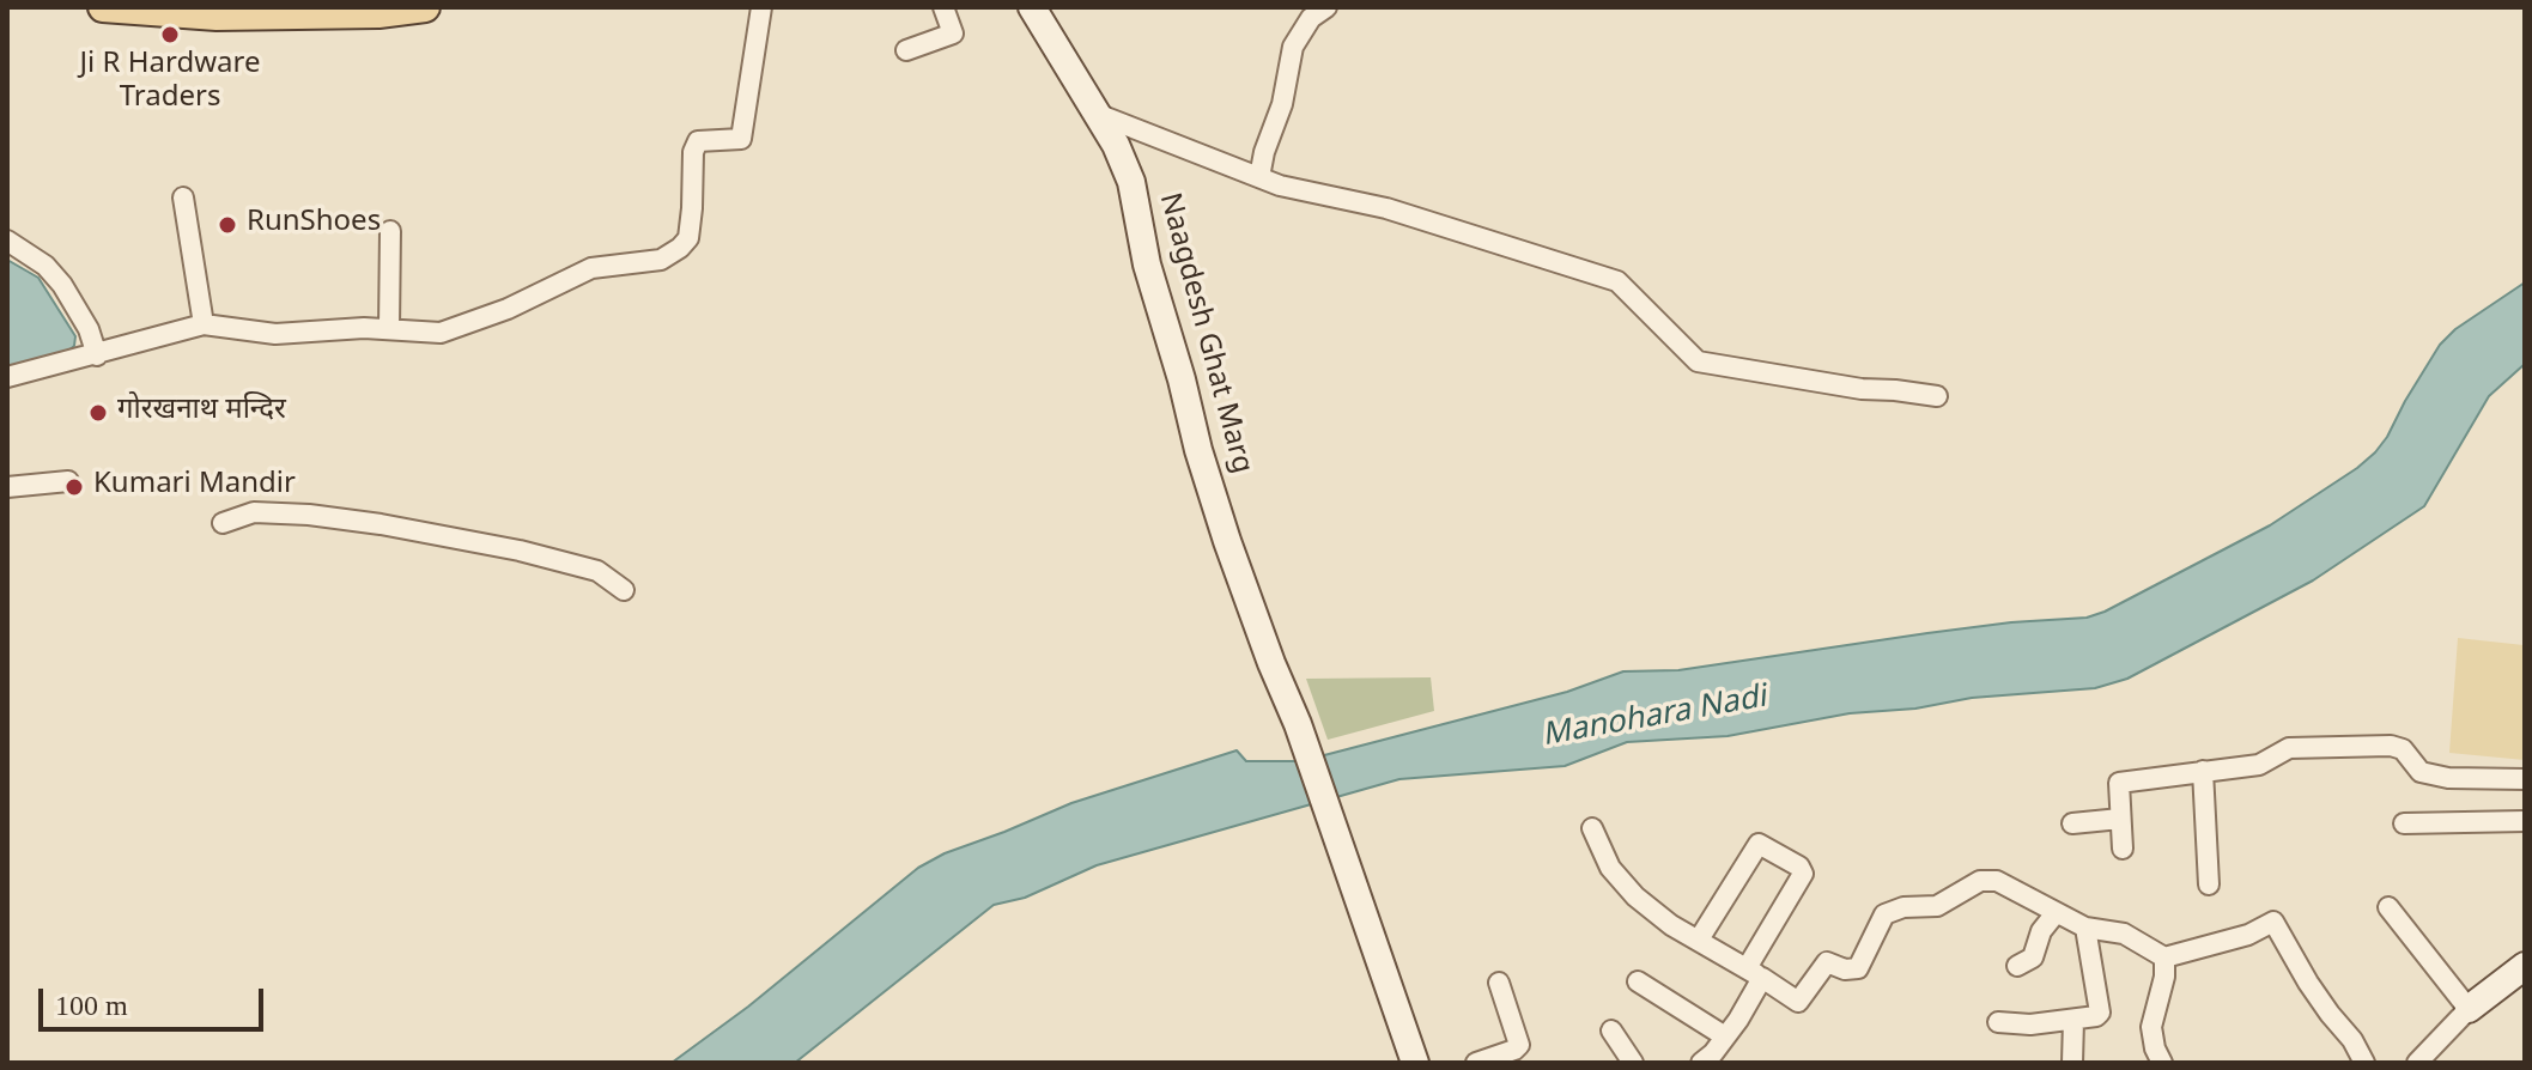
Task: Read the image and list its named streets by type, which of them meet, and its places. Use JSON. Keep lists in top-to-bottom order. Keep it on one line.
{"streets":{"street":["Naagdesh Ghat Marg"]},"water":["Manohara Nadi"],"places":["Ji R Hardware Traders","RunShoes","गोरखनाथ मन्दिर","Kumari Mandir"],"scale_bar":"100 m"}
